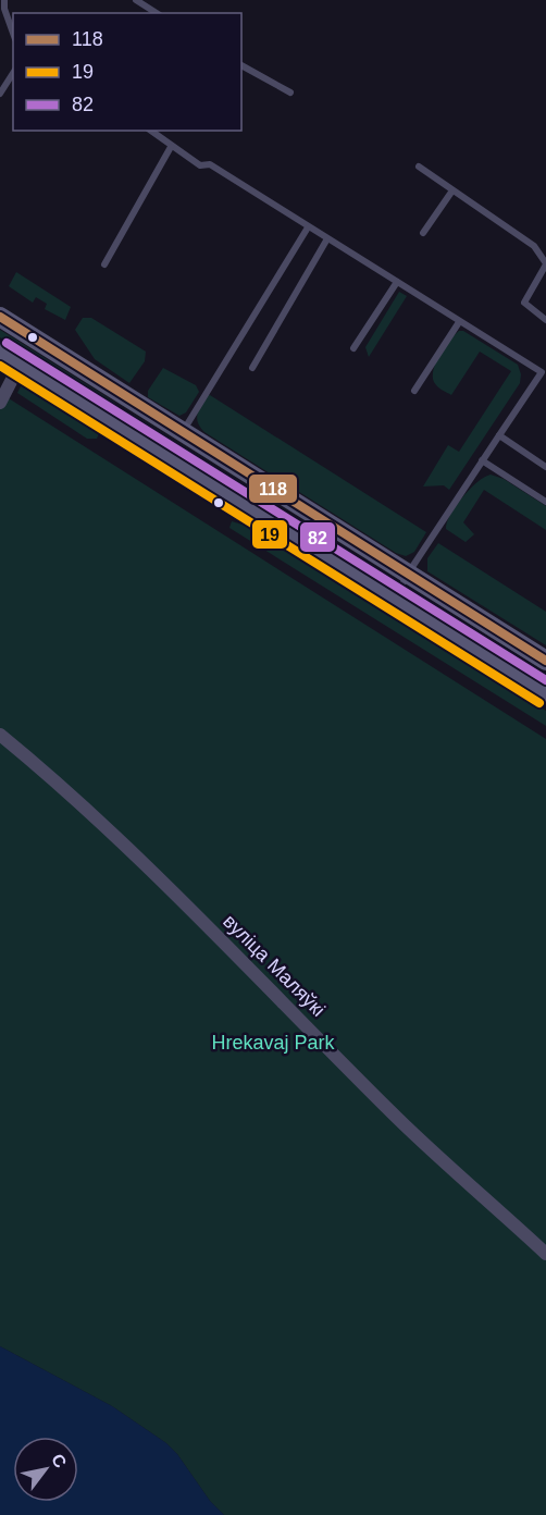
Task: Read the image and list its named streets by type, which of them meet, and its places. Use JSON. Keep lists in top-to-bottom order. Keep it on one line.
{"streets":{"street":["вуліца Маляўкі"]},"parks":["Hrekavaj Park"],"lines":["transit line 118","transit line 82","transit line 19"],"legend":["118","19","82"],"north":"top right"}
